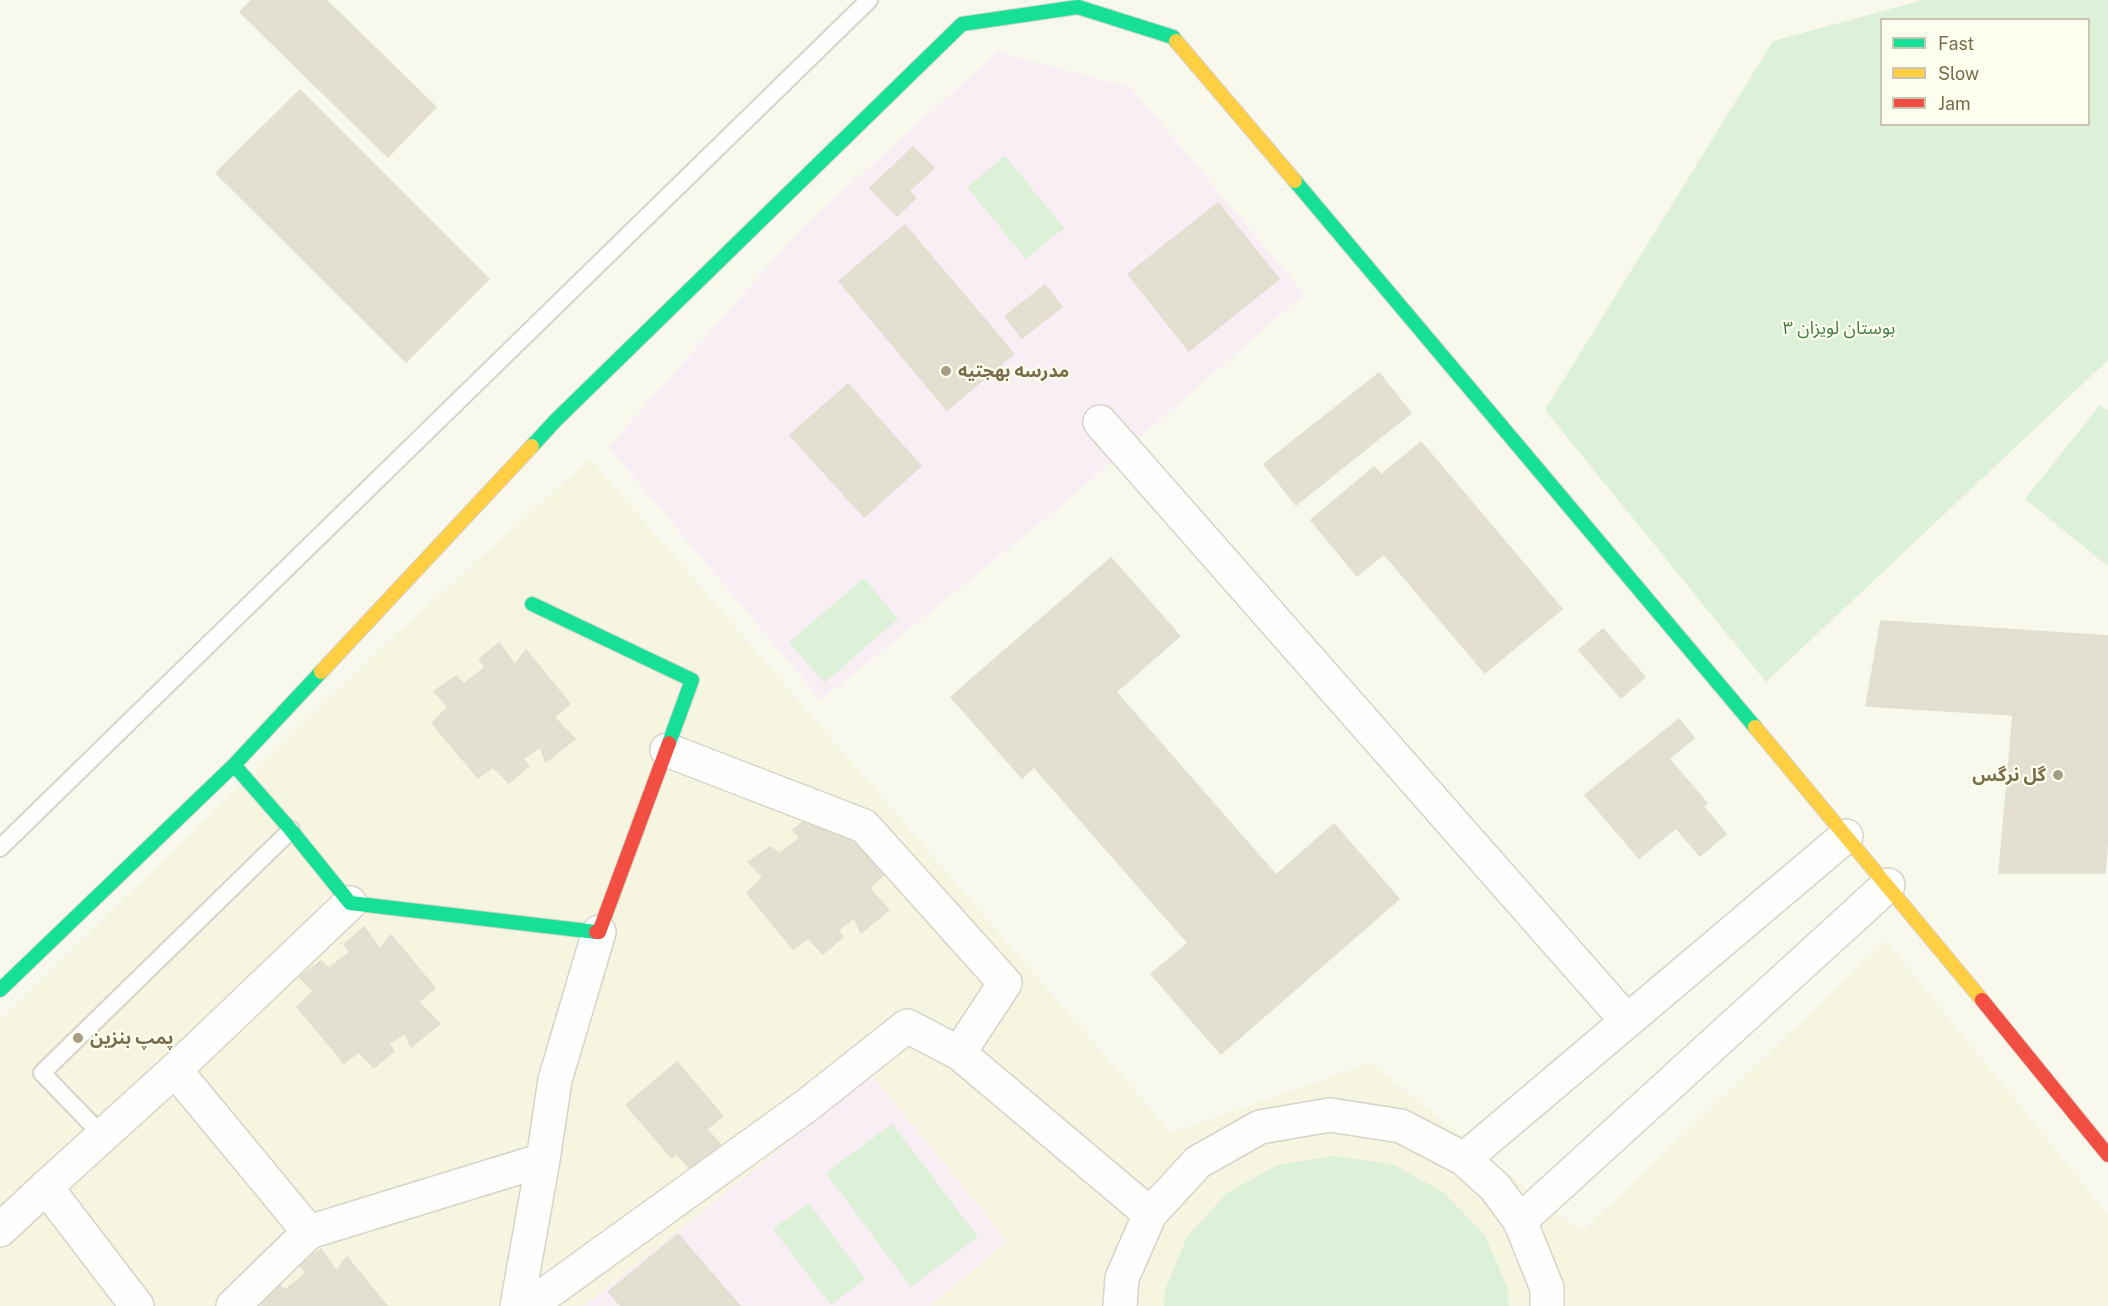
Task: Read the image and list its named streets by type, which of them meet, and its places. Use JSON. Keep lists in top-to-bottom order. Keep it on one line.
{"parks":["بوستان لویزان ۳"],"places":["مدرسه بهجتیه","گل نرگس","پمپ بنزین"],"legend":["Fast","Slow","Jam"]}
